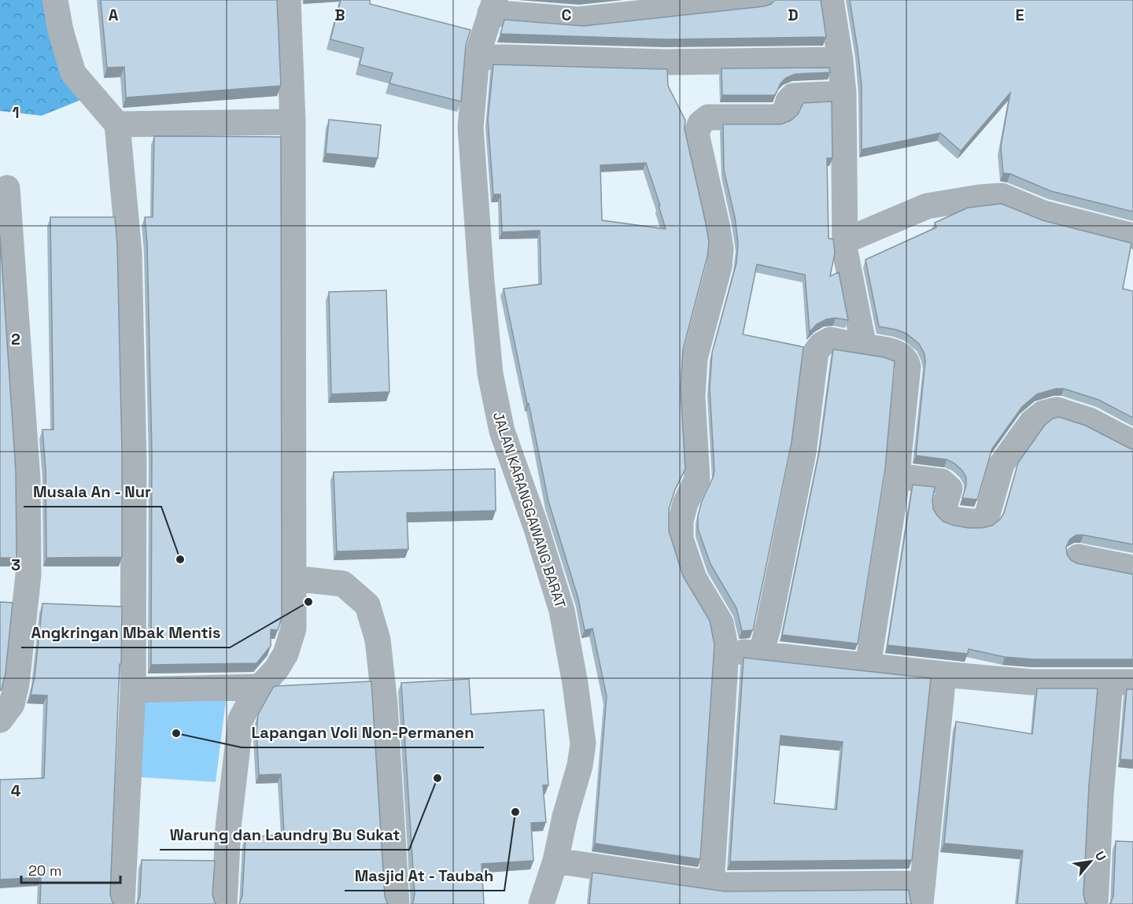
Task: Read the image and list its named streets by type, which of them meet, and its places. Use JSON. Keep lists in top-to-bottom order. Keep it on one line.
{"streets":{"street":["JALAN KARANGGAWANG BARAT"]},"places":["Musala An - Nur","Angkringan Mbak Mentis","Lapangan Voli Non-Permanen","Warung dan Laundry Bu Sukat","Masjid At - Taubah"],"scale_bar":"20 m","north":"top right","grid":{"columns":["A","B","C","D","E"],"rows":["1","2","3","4"]}}
